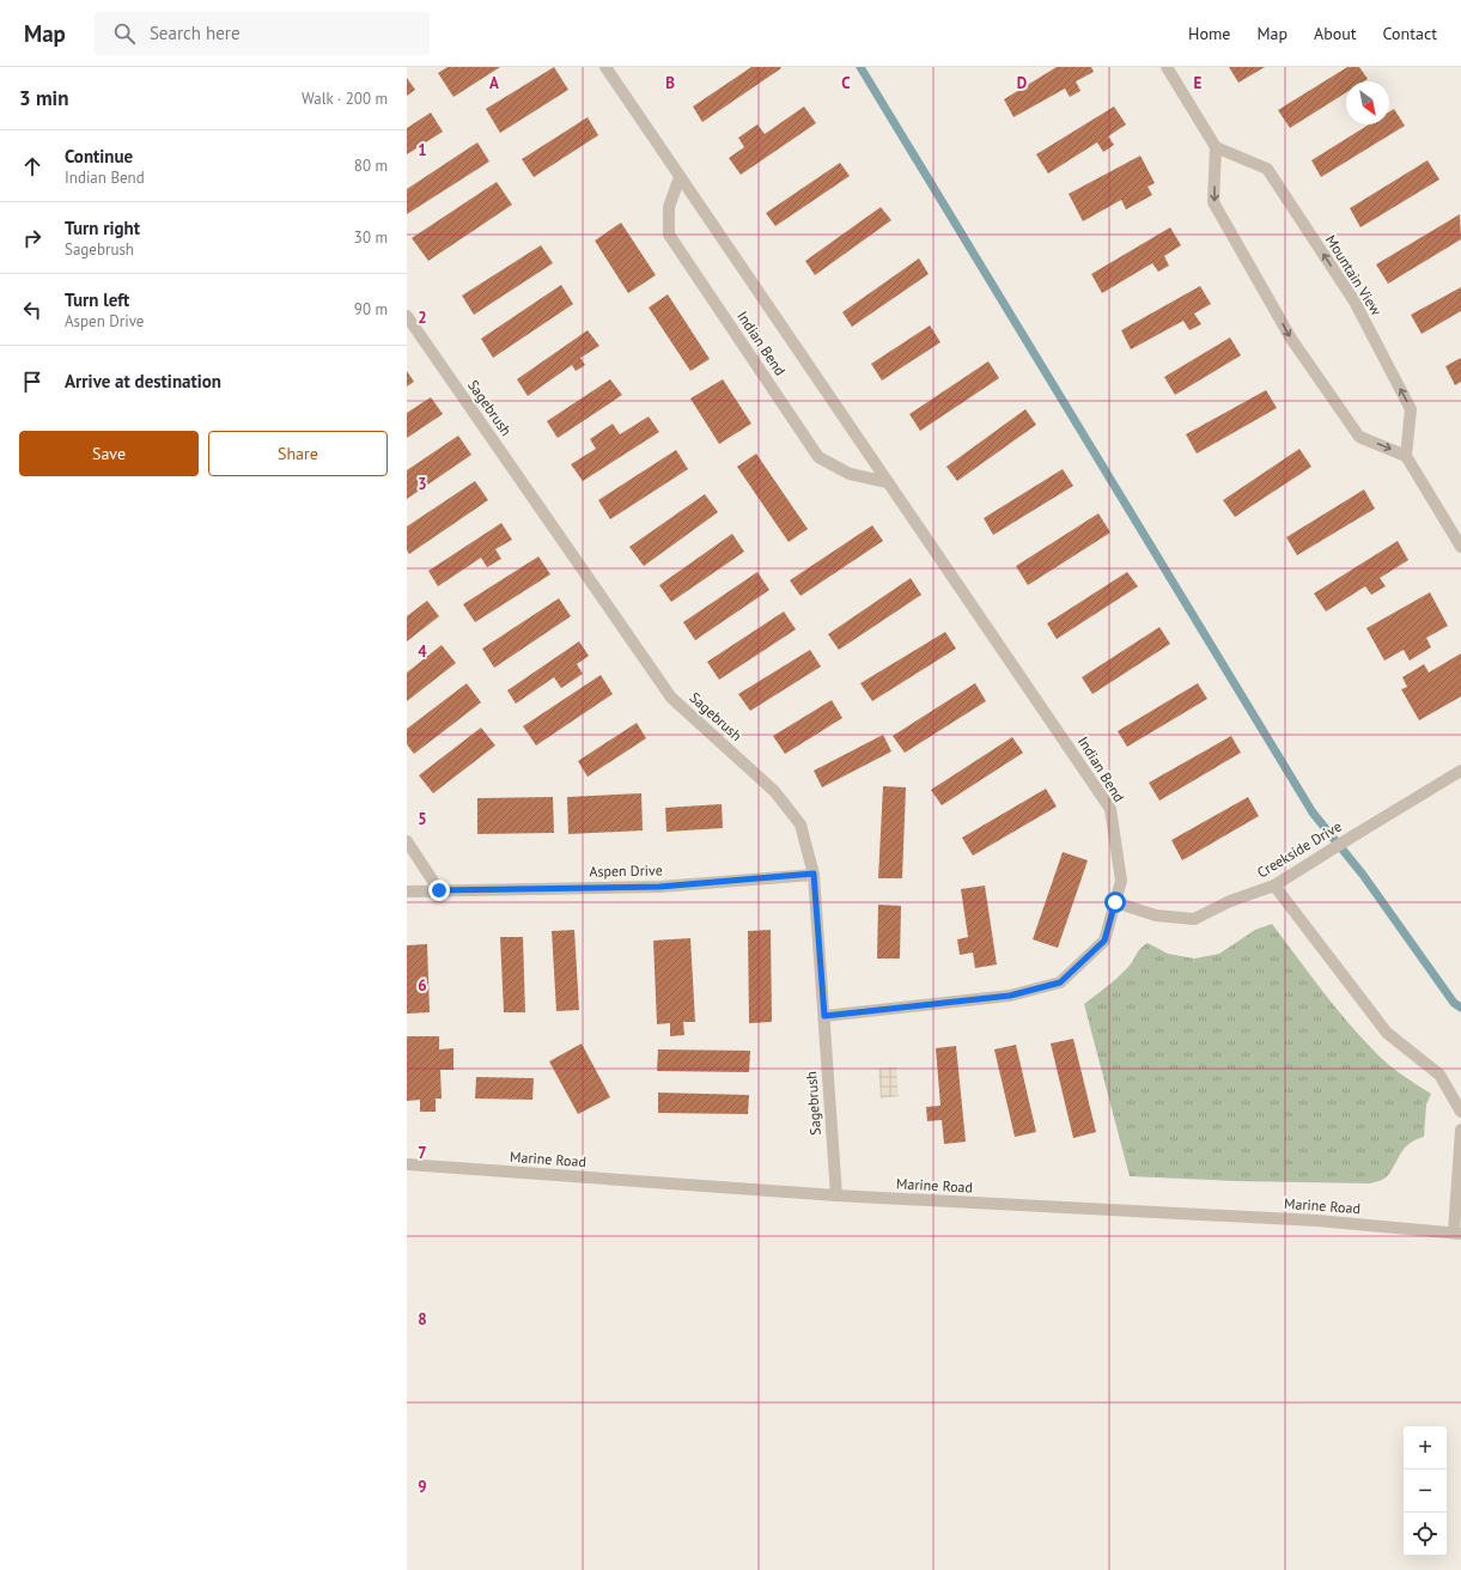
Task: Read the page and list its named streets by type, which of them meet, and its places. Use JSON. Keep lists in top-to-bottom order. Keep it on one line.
{"streets":{"street":["Mountain View","Indian Bend","Sagebrush","Creekside Drive","Aspen Drive","Marine Road"]},"crossings":[["Indian Bend","Sagebrush"],["Indian Bend","Creekside Drive"],["Sagebrush","Aspen Drive"],["Sagebrush","Marine Road"]],"north":"bottom right","page":{"header":"Map","search":"Search here","nav":["Home","Map","About","Contact"],"heading":["3 min","Walk · 200 m"],"list":[["Continue","Indian Bend","80 m"],["Turn right","Sagebrush","30 m"],["Turn left","Aspen Drive","90 m"],"Arrive at destination"],"buttons":["Save","Share"],"map_buttons":["+","−"]},"grid":{"columns":["A","B","C","D","E"],"rows":["1","2","3","4","5","6","7","8","9"]}}
